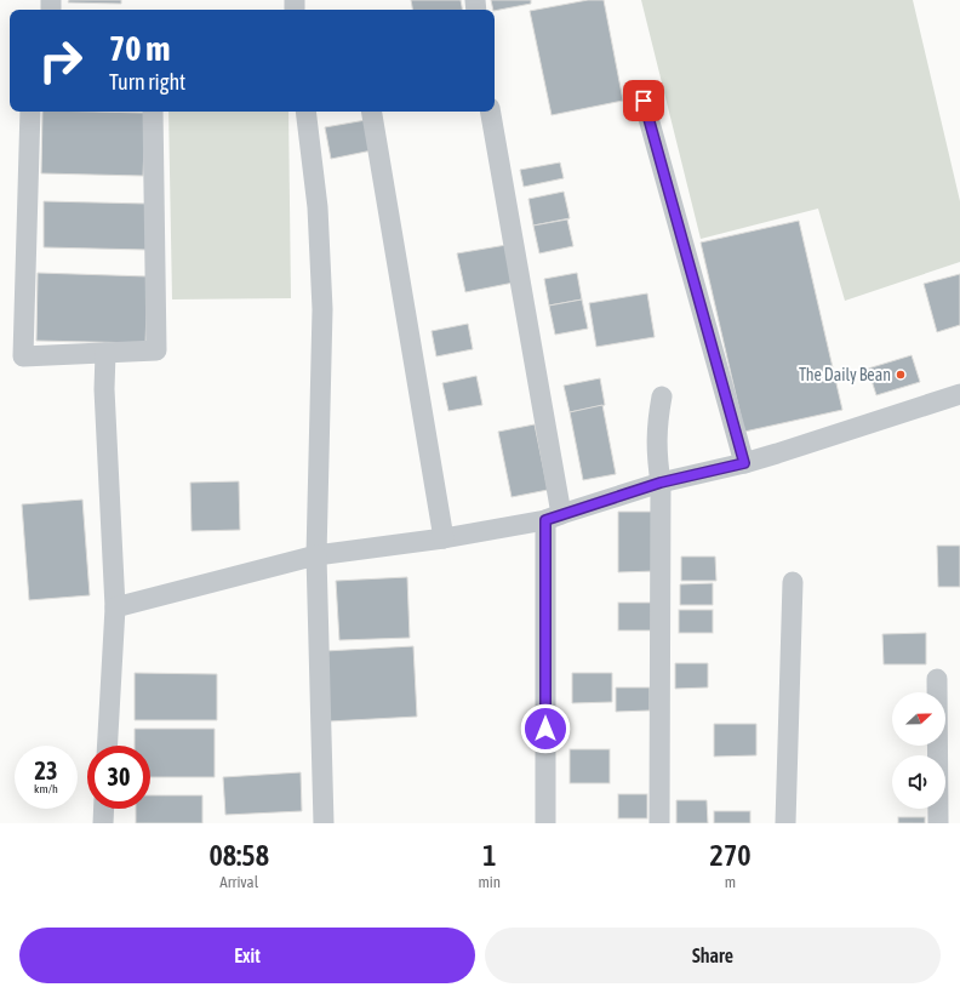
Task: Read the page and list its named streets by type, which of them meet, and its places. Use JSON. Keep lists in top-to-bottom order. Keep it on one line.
{"places":["The Daily Bean"],"north":"right","page":{"turn":["70 m","Turn right"],"speed":"23 km/h","limit":"30","eta":["08:58","Arrival","1","min","270","m"],"buttons":["Exit","Share"]}}
